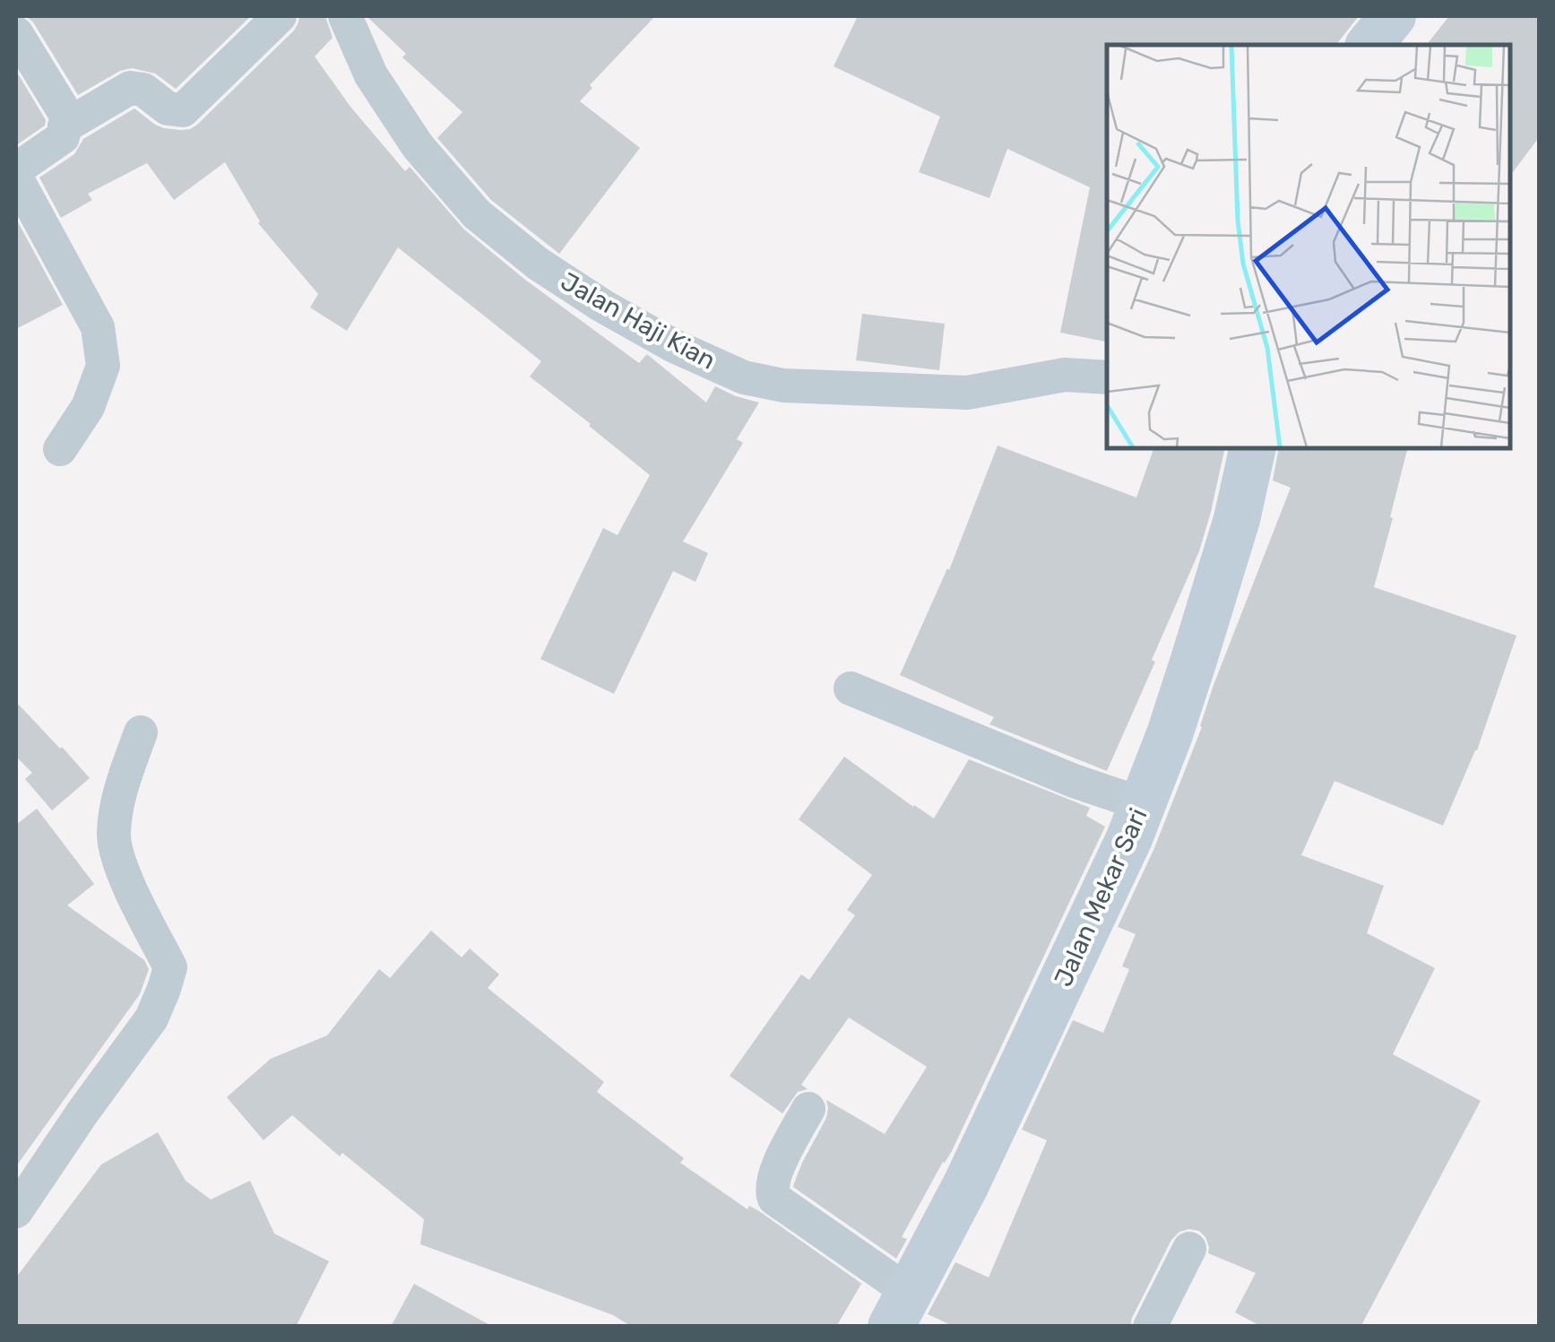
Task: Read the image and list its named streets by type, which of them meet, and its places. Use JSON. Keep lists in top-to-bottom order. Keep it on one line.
{"streets":{"main road":["Jalan Mekar Sari"],"street":["Jalan Haji Kian"]}}
